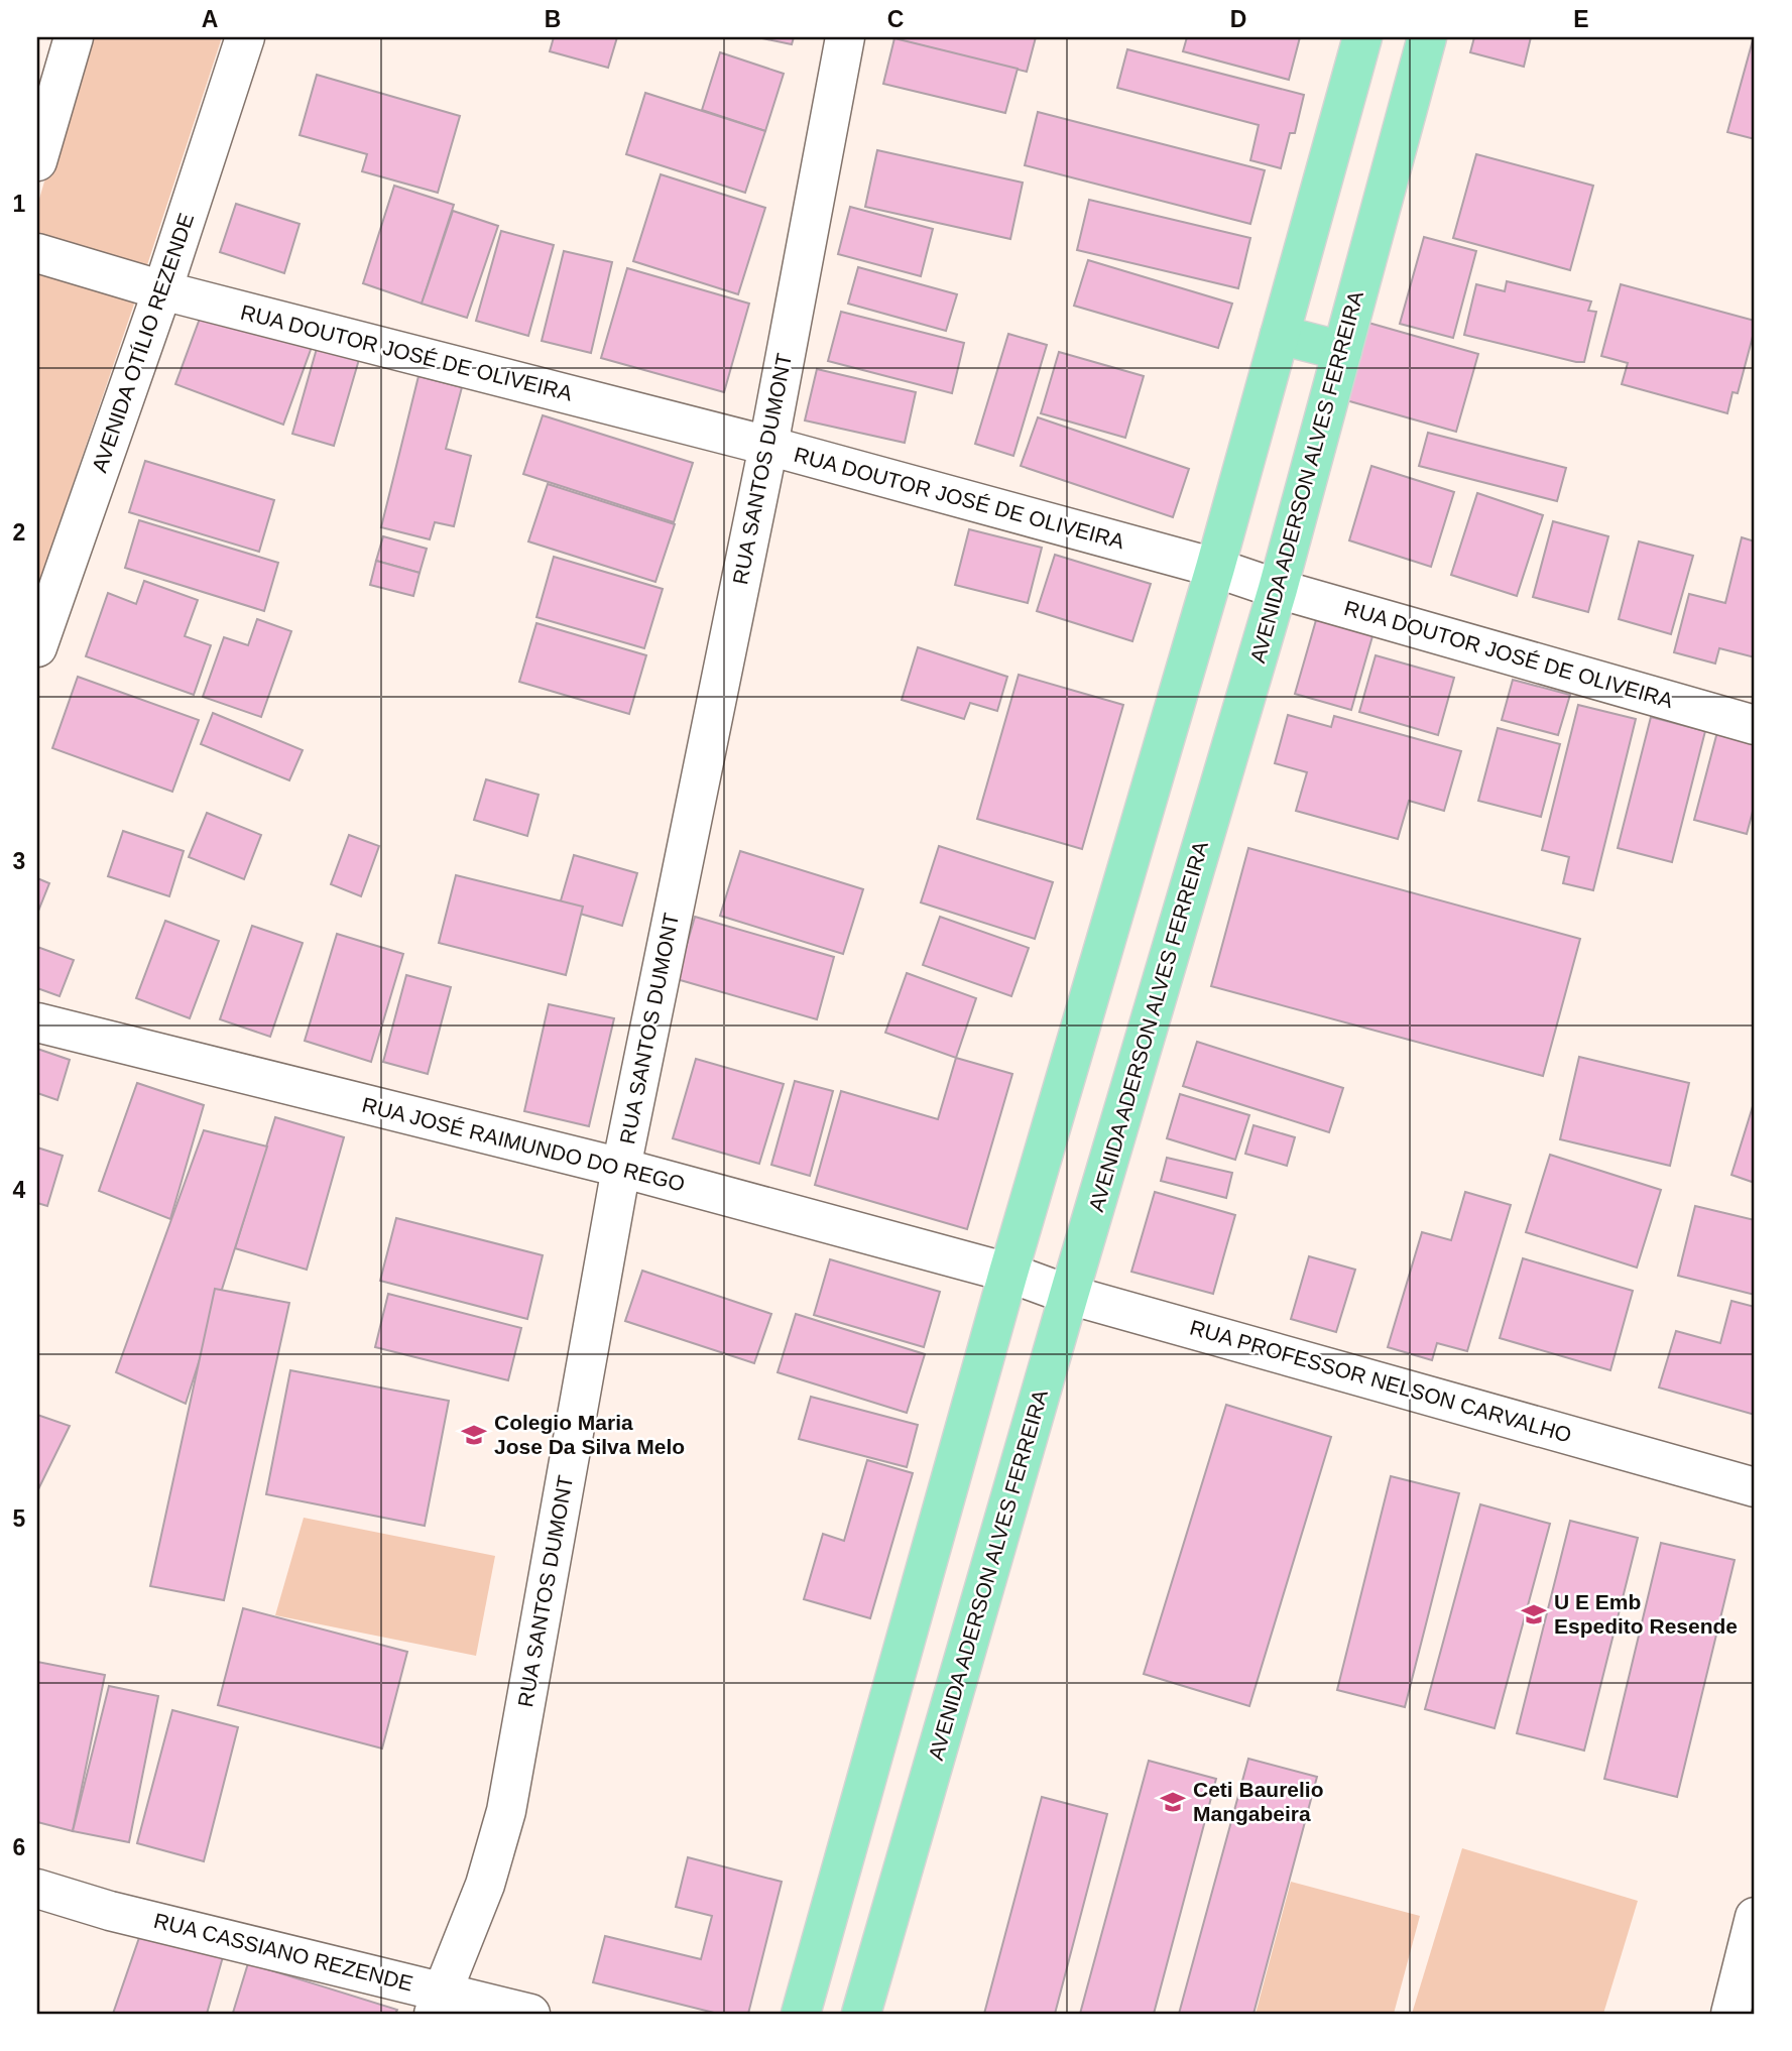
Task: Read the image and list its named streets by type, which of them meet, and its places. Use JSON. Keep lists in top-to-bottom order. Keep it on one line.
{"streets":{"main road":["AVENIDA ADERSON ALVES FERREIRA"],"street":["AVENIDA OTÍLIO REZENDE","RUA DOUTOR JOSÉ DE OLIVEIRA","RUA SANTOS DUMONT","RUA JOSÉ RAIMUNDO DO REGO","RUA PROFESSOR NELSON CARVALHO","RUA CASSIANO REZENDE"]},"crossings":[["AVENIDA OTÍLIO REZENDE","RUA DOUTOR JOSÉ DE OLIVEIRA"],["RUA DOUTOR JOSÉ DE OLIVEIRA","RUA SANTOS DUMONT"],["RUA DOUTOR JOSÉ DE OLIVEIRA","AVENIDA ADERSON ALVES FERREIRA"],["RUA SANTOS DUMONT","RUA JOSÉ RAIMUNDO DO REGO"],["RUA SANTOS DUMONT","RUA CASSIANO REZENDE"],["AVENIDA ADERSON ALVES FERREIRA","RUA PROFESSOR NELSON CARVALHO"],["RUA JOSÉ RAIMUNDO DO REGO","RUA PROFESSOR NELSON CARVALHO"]],"places":{"school or university":["Colegio Maria Jose Da Silva Melo","U E Emb Espedito Resende","Ceti Baurelio Mangabeira"]},"grid":{"columns":["A","B","C","D","E"],"rows":["1","2","3","4","5","6"]}}
